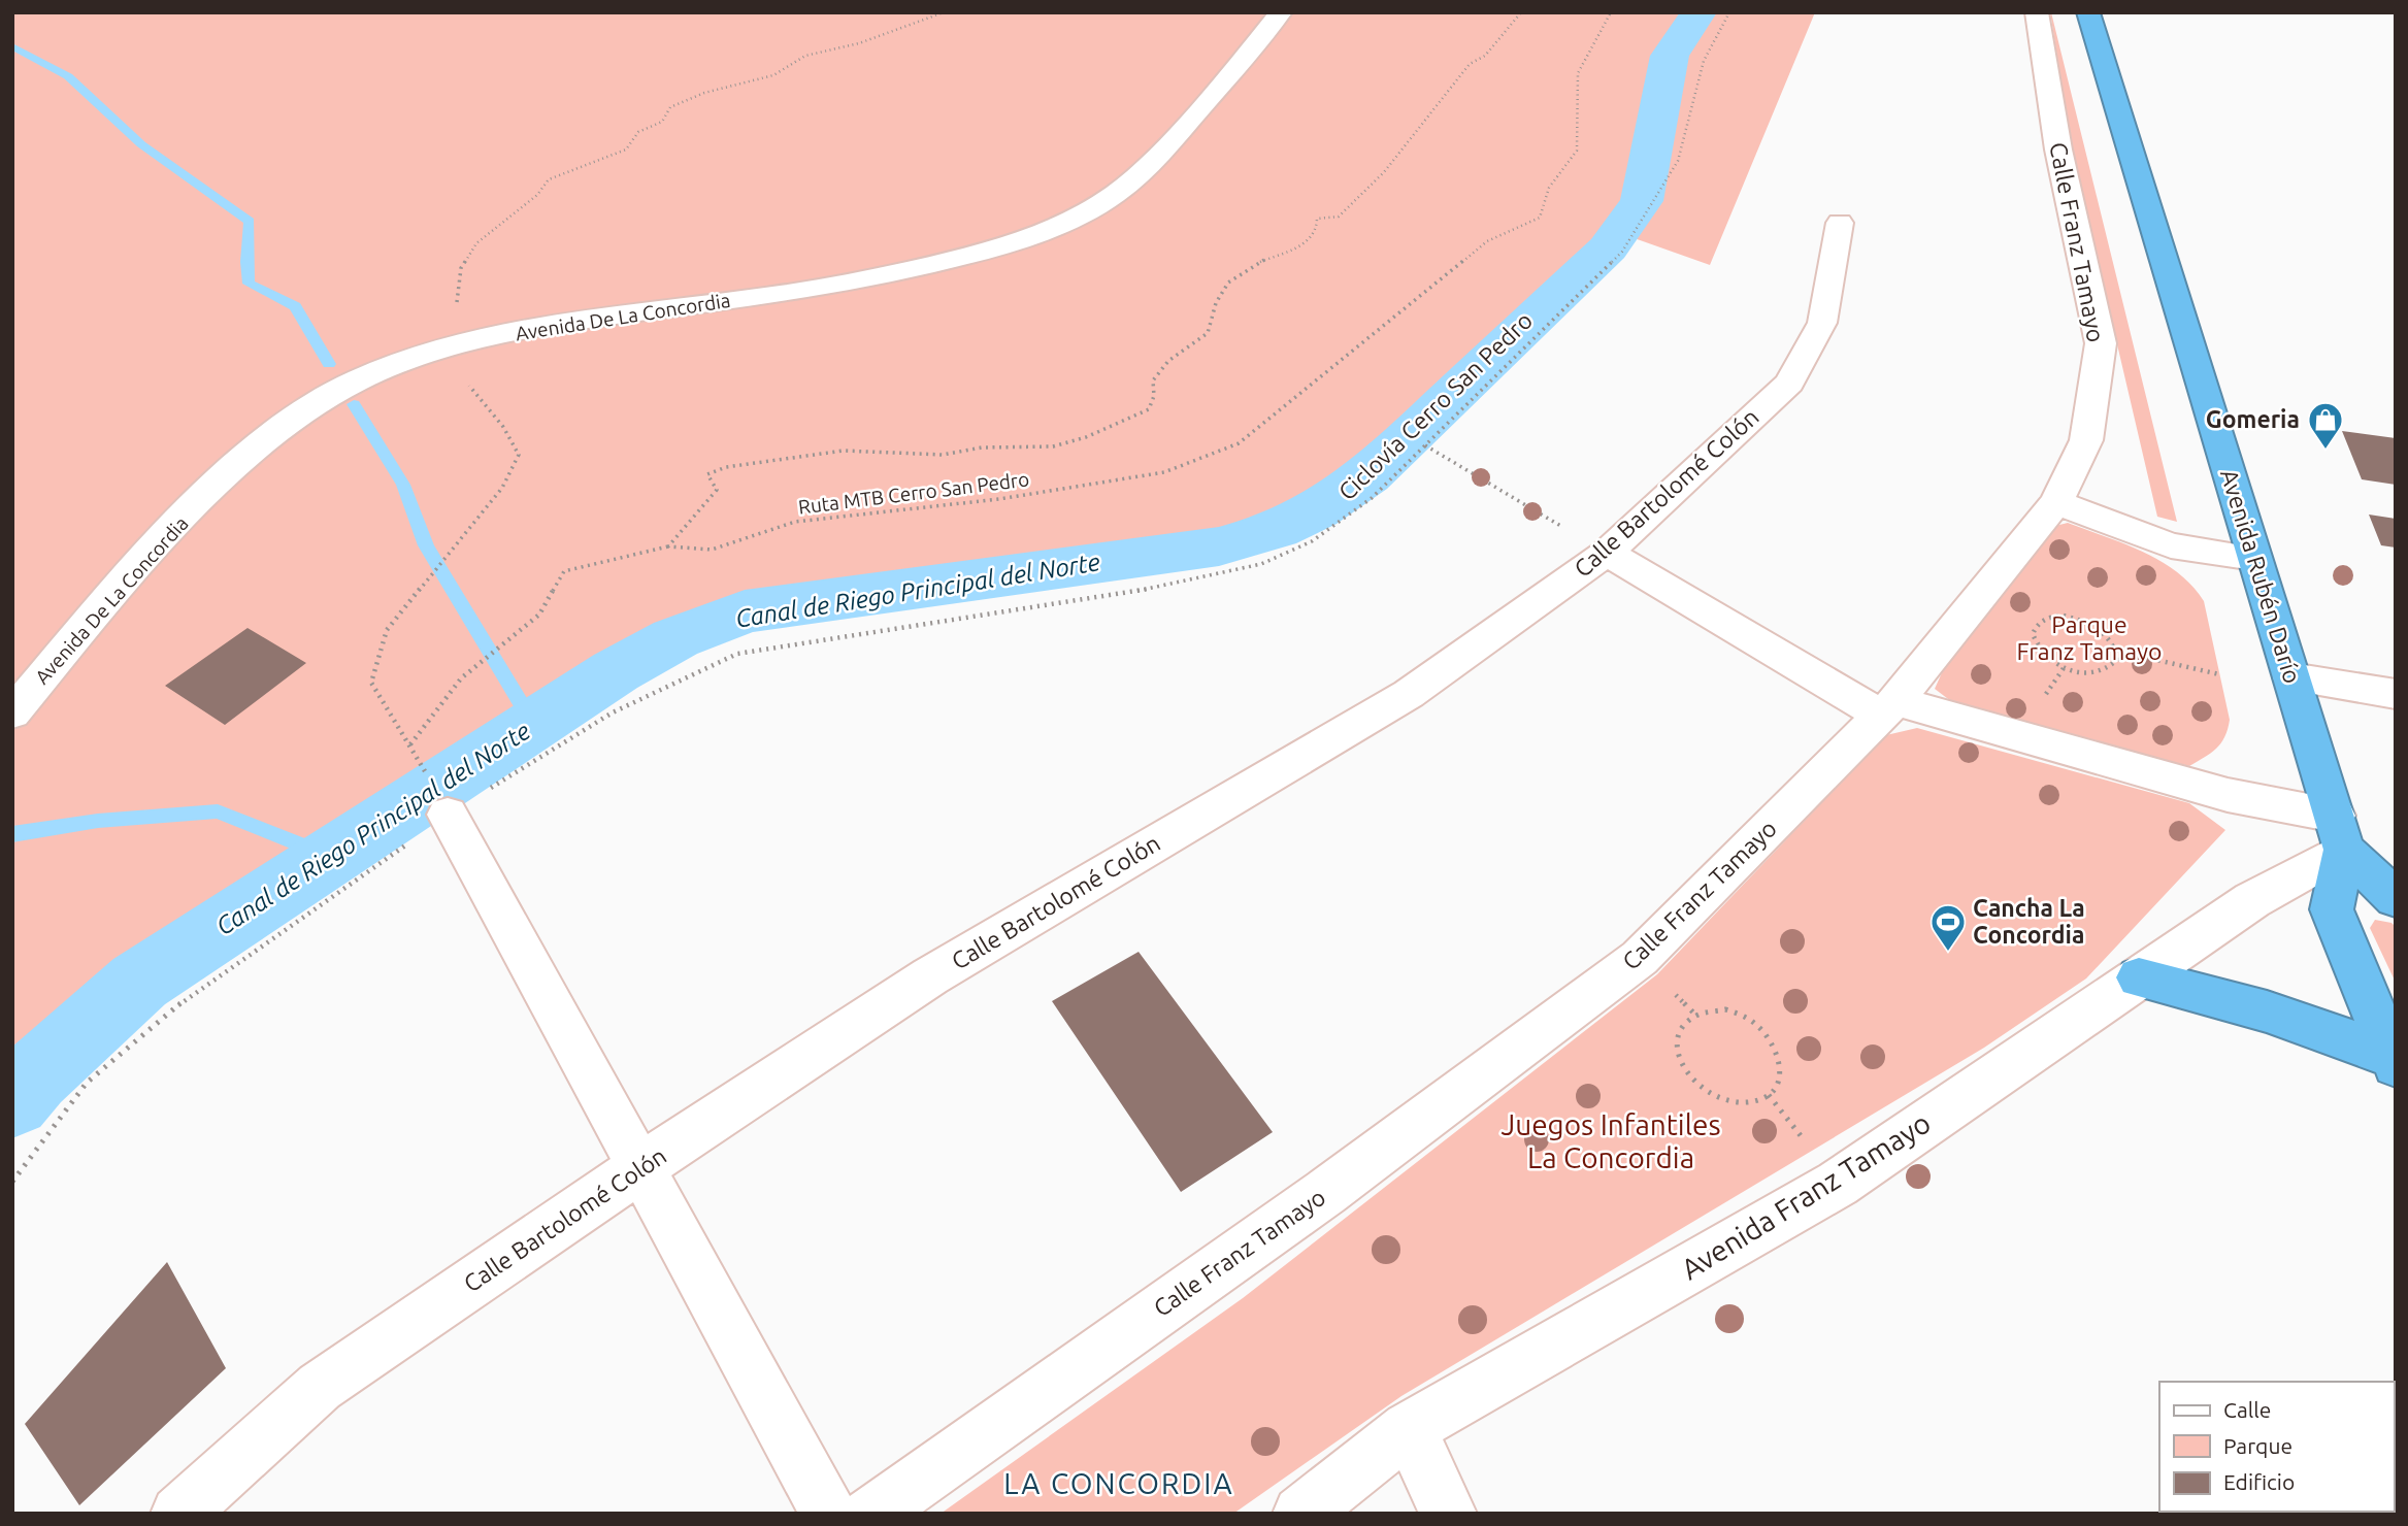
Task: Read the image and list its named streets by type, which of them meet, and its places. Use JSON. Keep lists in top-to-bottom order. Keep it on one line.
{"streets":{"highway":["Avenida Rubén Darío"],"street":["Calle Franz Tamayo","Avenida De La Concordia","Calle Bartolomé Colón","Avenida Franz Tamayo"],"path":["Ciclovía Cerro San Pedro","Ruta MTB Cerro San Pedro"]},"crossings":[["Avenida Rubén Darío","Avenida Franz Tamayo"]],"districts":["LA CONCORDIA"],"water":["Canal de Riego Principal del Norte"],"parks":["Parque Franz Tamayo","Juegos Infantiles La Concordia"],"places":{"shop":["Gomeria"],"sports":["Cancha La Concordia"]},"legend":["Calle","Parque","Edificio"]}
